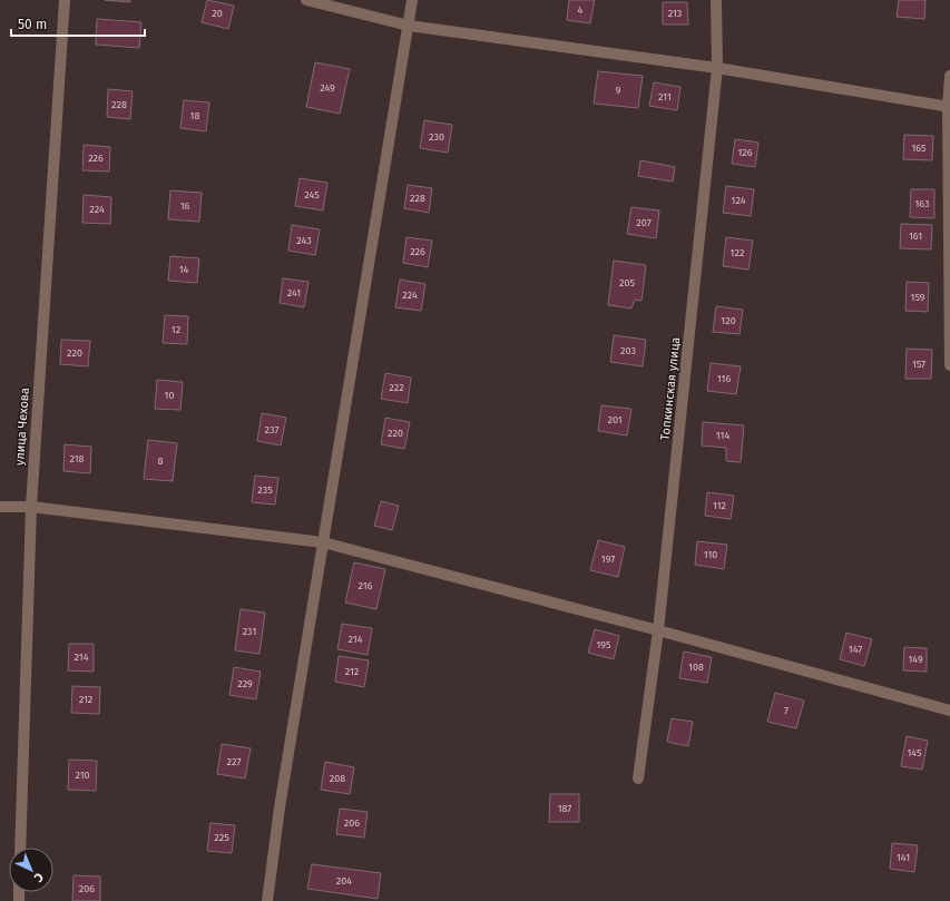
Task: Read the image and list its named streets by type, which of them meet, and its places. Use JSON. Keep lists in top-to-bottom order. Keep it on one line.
{"streets":{"street":["Топкинская улица","улица Чехова"]},"house_numbers":["4","20","213","249","9","211","228","18","230","165","126","226","245","228","124","163","16","224","207","161","243","226","122","14","205","241","224","159","120","12","203","220","157","116","222","10","201","237","220","114","218","8","235","112","110","197","216","231","214","195","147","214","149","108","212","229","212","7","145","227","210","208","187","206","225","141","204","206"],"scale_bar":"50 m","north":"bottom right"}
